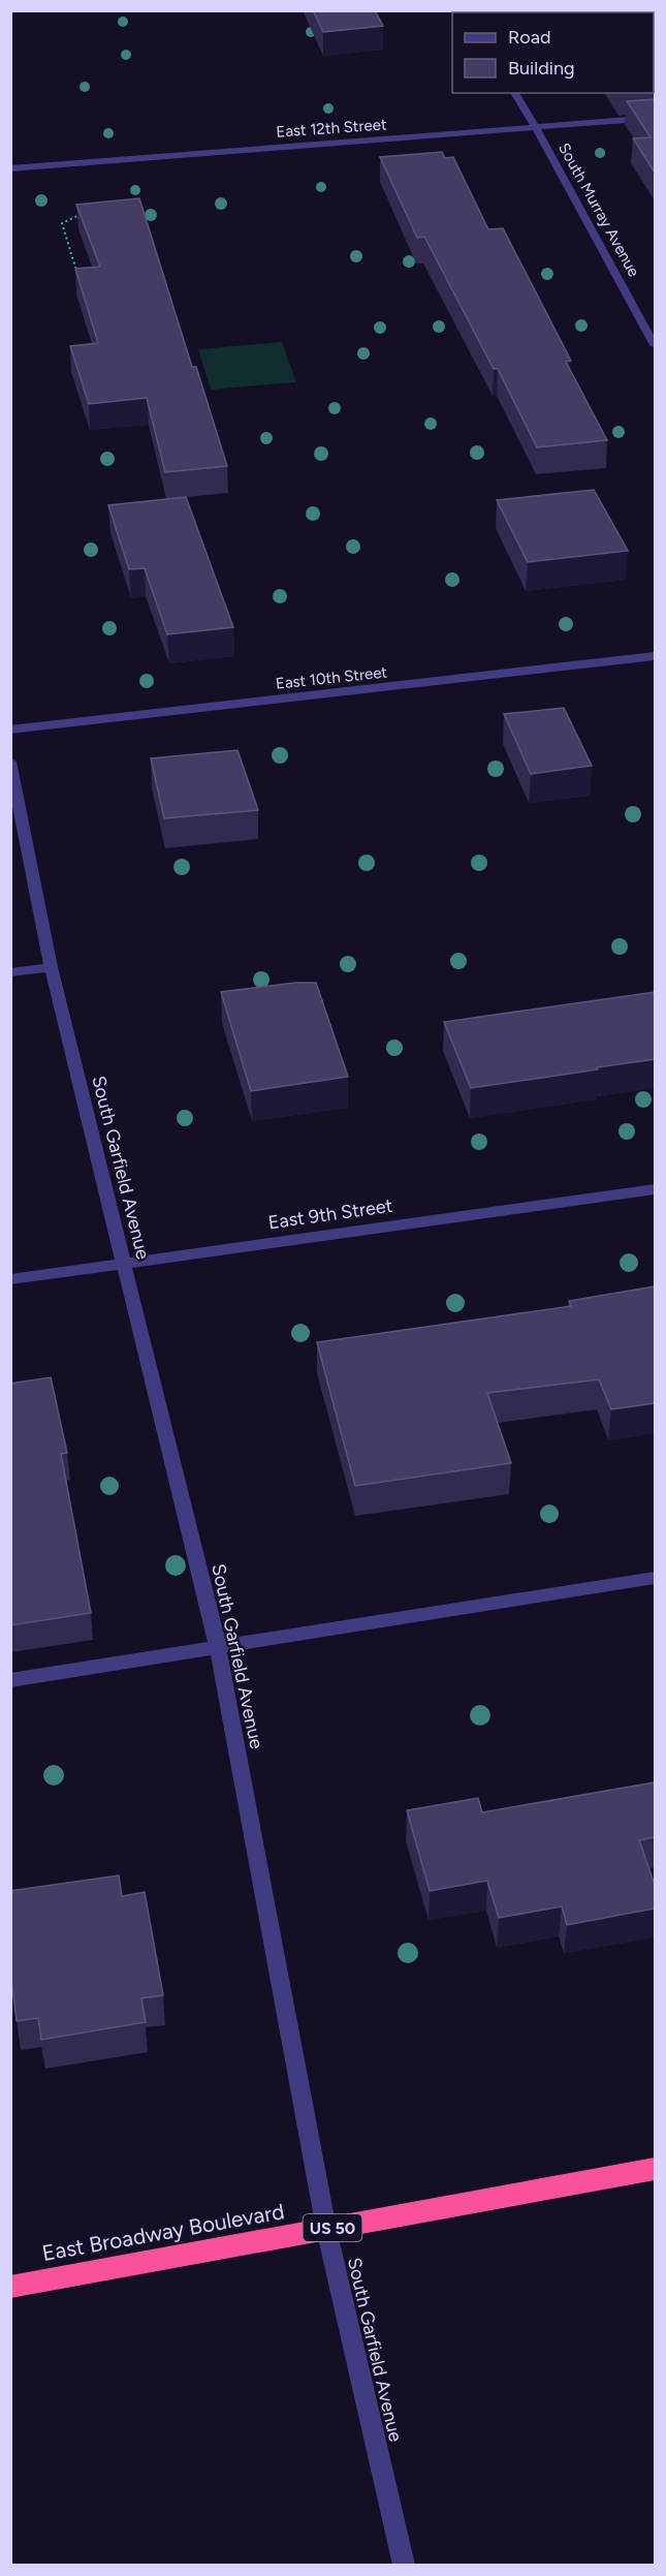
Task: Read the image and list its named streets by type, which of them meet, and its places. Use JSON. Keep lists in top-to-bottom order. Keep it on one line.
{"streets":{"highway":["US 50","East Broadway Boulevard"],"street":["East 12th Street","South Murray Avenue","East 10th Street","South Garfield Avenue","East 9th Street"]},"crossings":[["East 12th Street","South Murray Avenue"],["South Garfield Avenue","East 9th Street"],["South Garfield Avenue","East Broadway Boulevard"]],"legend":["Road","Building"]}
